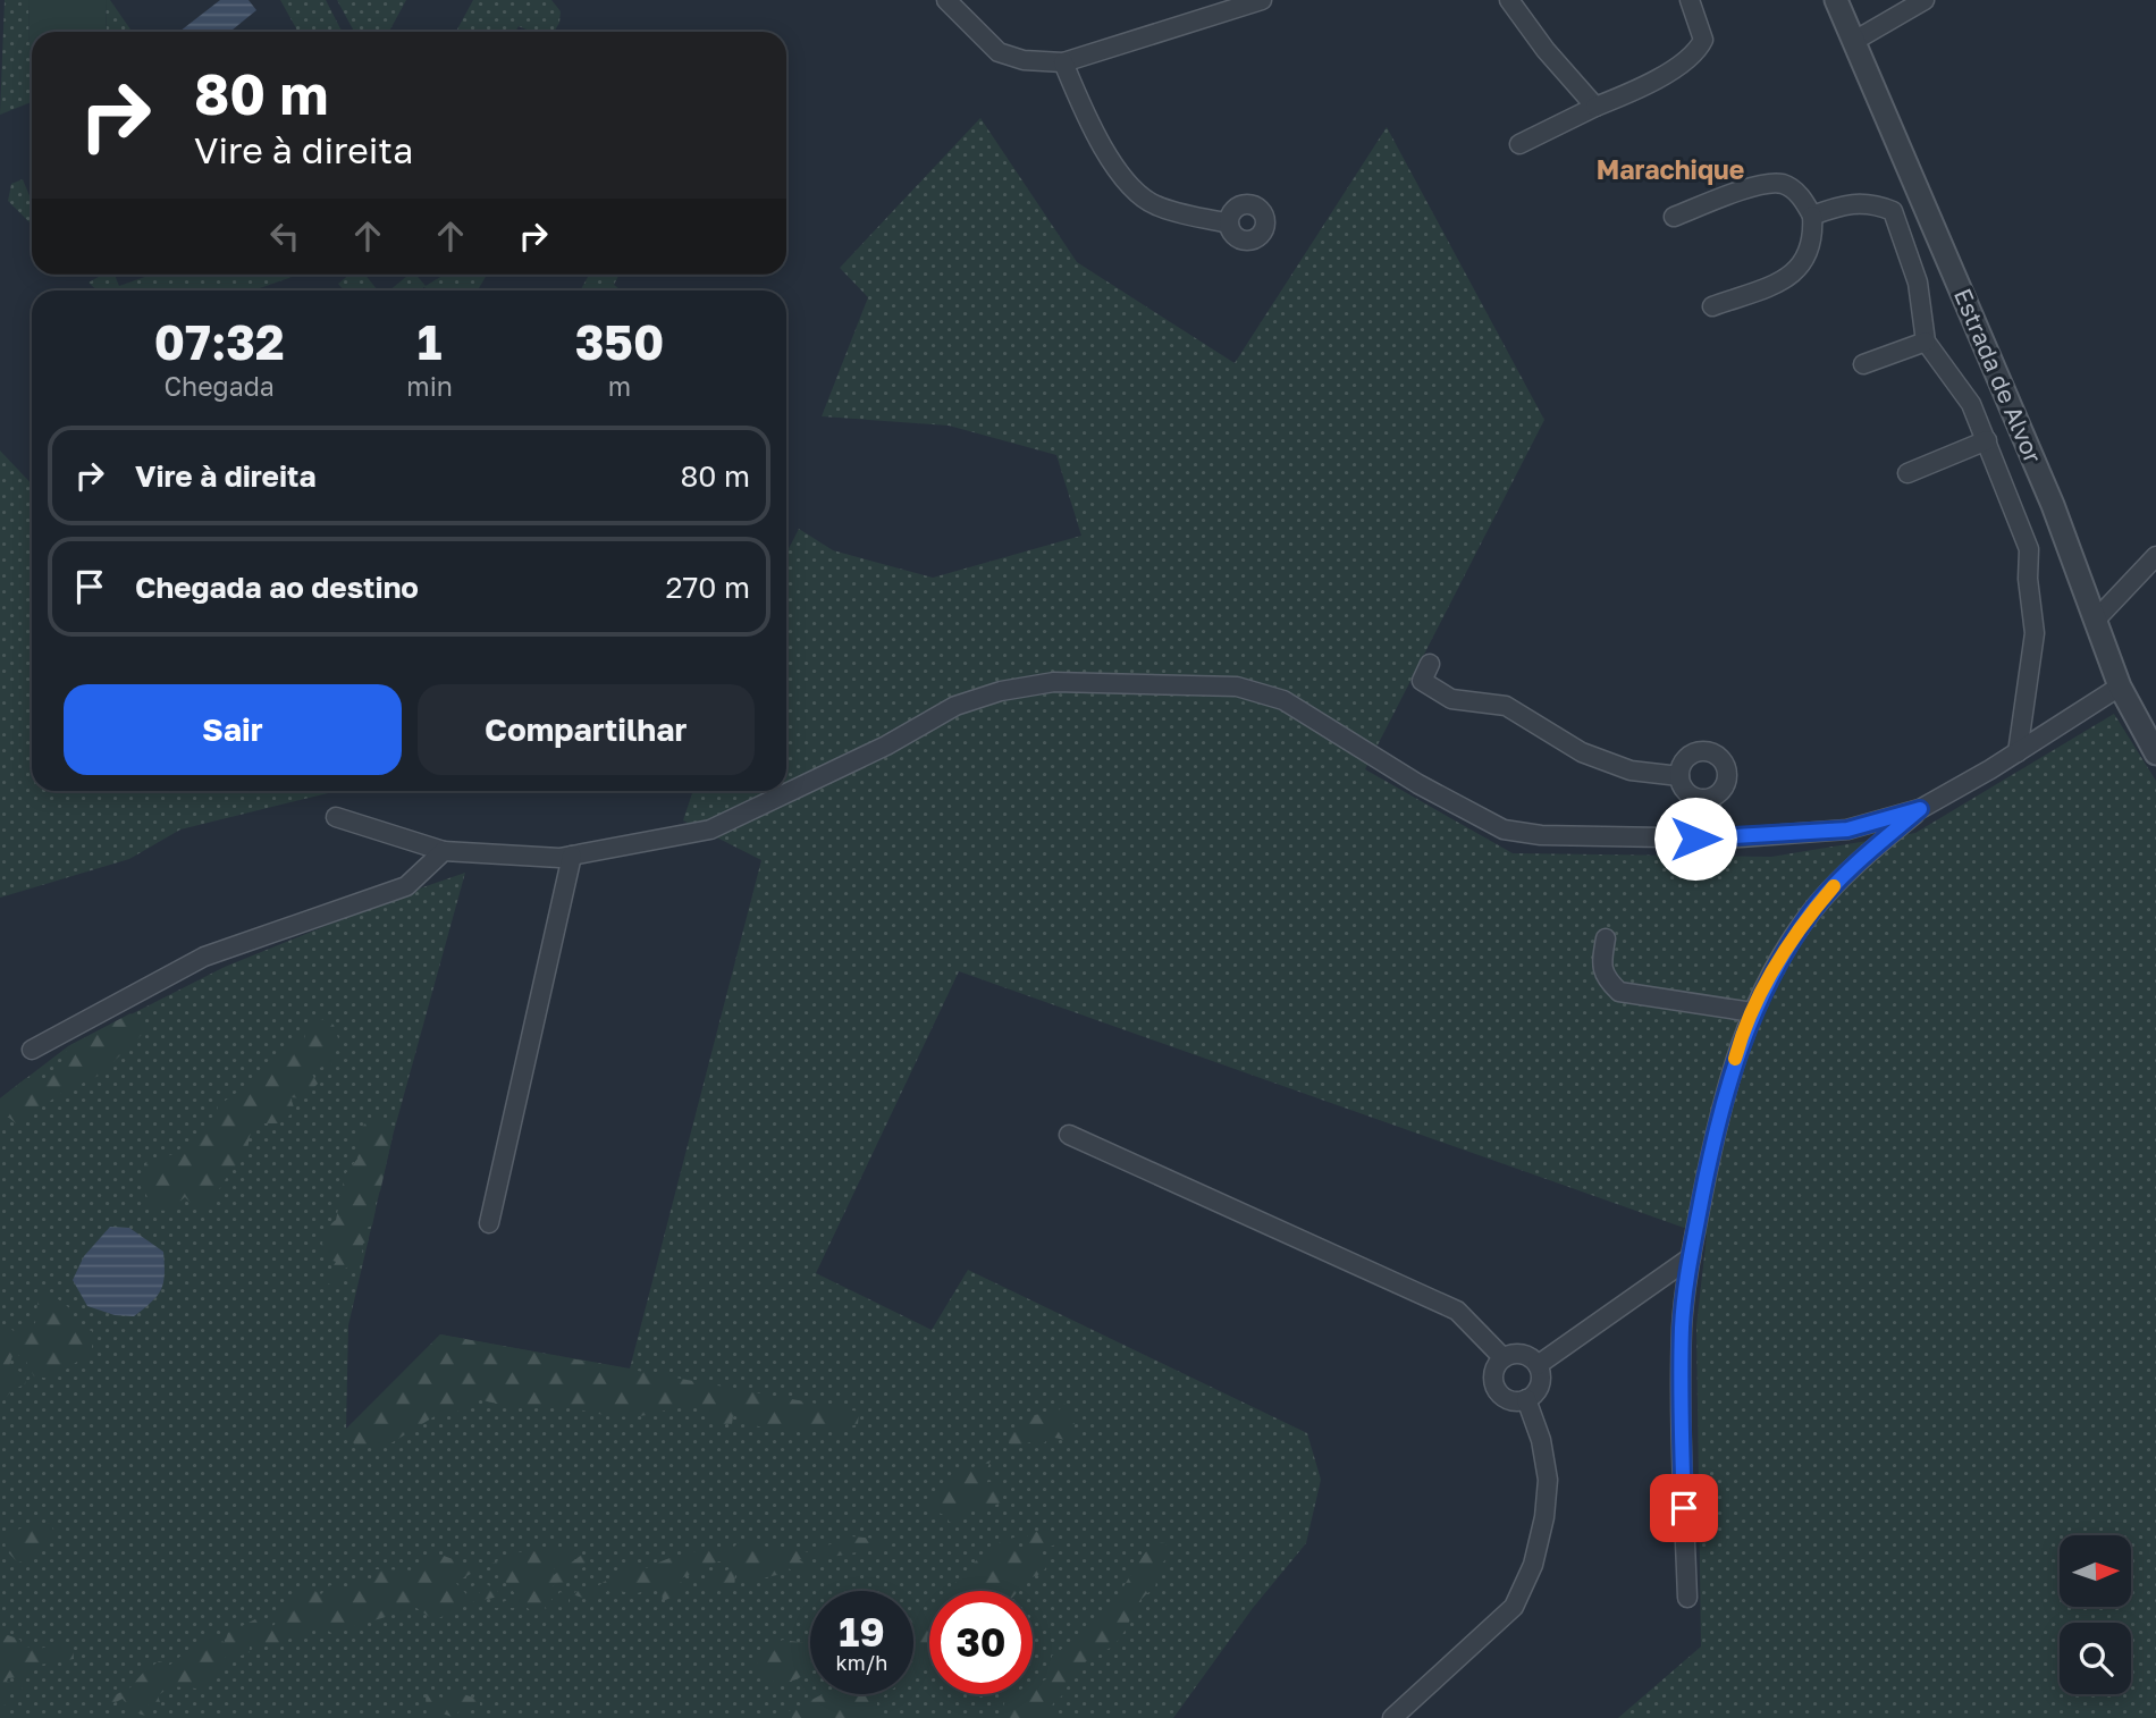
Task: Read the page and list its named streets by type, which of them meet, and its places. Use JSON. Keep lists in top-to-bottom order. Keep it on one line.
{"streets":{"street":["Estrada de Alvor"]},"districts":["Marachique"],"north":"right","page":{"turn":["80 m","Vire à direita"],"eta":["07:32","Chegada","1","min","350","m"],"list":[{"name":"Vire à direita","value":"80 m"},{"name":"Chegada ao destino","value":"270 m"}],"buttons":["Sair","Compartilhar"],"speed":"19 km/h","limit":"30"}}
